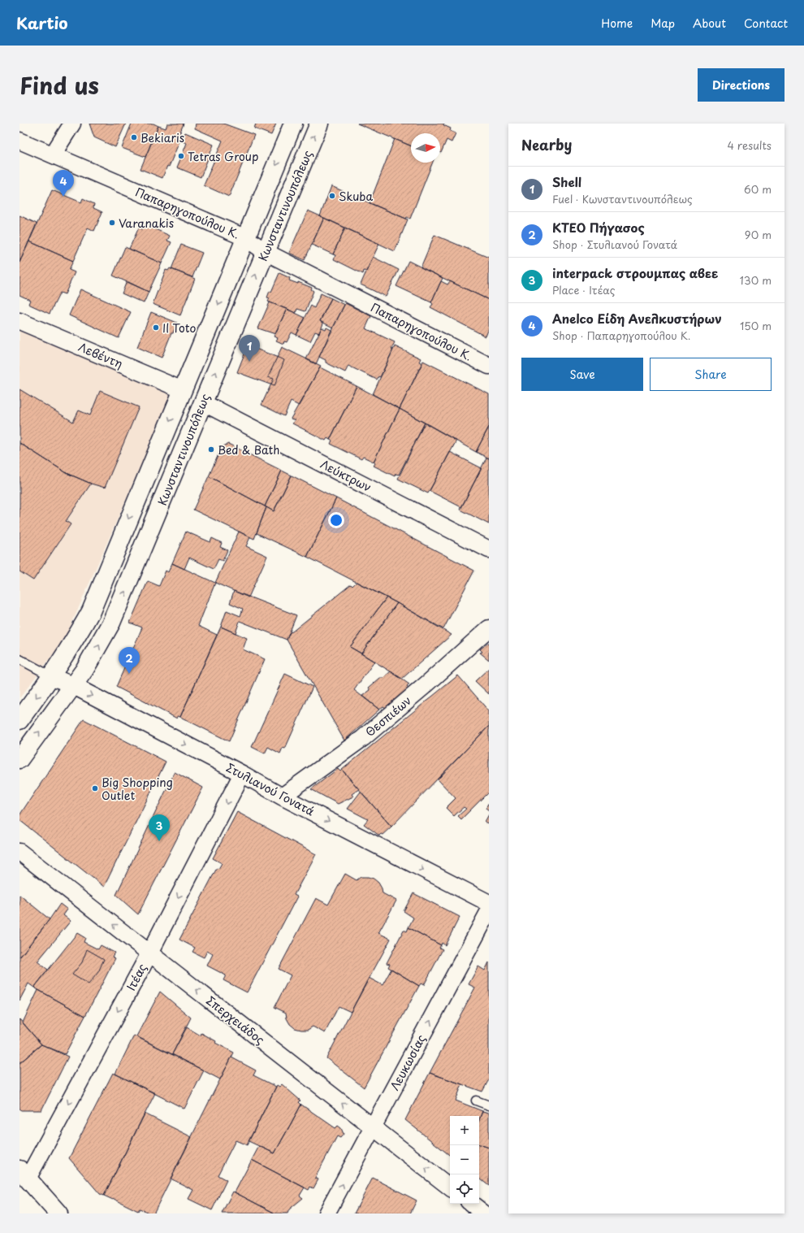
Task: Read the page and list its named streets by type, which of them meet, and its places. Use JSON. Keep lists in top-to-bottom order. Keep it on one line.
{"streets":{"main road":["Κωνσταντινουπόλεως"],"street":["Παπαρηγοπούλου Κ.","Λεβέντη","Λεύκτρων","Θεσπιέων","Στυλιανού Γονατά","Ιτέας","Σπερχειάδος","Λευκωσίας"]},"crossings":[["Κωνσταντινουπόλεως","Παπαρηγοπούλου Κ."],["Κωνσταντινουπόλεως","Λεβέντη"],["Κωνσταντινουπόλεως","Λεύκτρων"],["Κωνσταντινουπόλεως","Στυλιανού Γονατά"],["Θεσπιέων","Στυλιανού Γονατά"],["Στυλιανού Γονατά","Ιτέας"],["Ιτέας","Σπερχειάδος"],["Σπερχειάδος","Λευκωσίας"]],"one_way":["Στυλιανού Γονατά","Ιτέας","Σπερχειάδος","Λευκωσίας"],"places":["Bekiaris","Tetras Group","Skuba","Varanakis","Il Toto","Bed & Bath","Big Shopping Outlet"],"north":"right","page":{"header":"Kartio","nav":["Home","Map","About","Contact"],"title":"Find us","buttons":["Directions",["Save","Share"]],"heading":["Nearby","4 results"],"list":[{"mark":"1","name":"Shell","note":"Fuel · Κωνσταντινουπόλεως","value":"60 m"},{"mark":"2","name":"ΚΤΕΟ Πήγασος","note":"Shop · Στυλιανού Γονατά","value":"90 m"},{"mark":"3","name":"interpack στρουμπας αβεε","note":"Place · Ιτέας","value":"130 m"},{"mark":"4","name":"Anelco Είδη Ανελκυστήρων","note":"Shop · Παπαρηγοπούλου Κ.","value":"150 m"}],"pins":["4","1","2","3"],"map_buttons":["+","−"]}}
